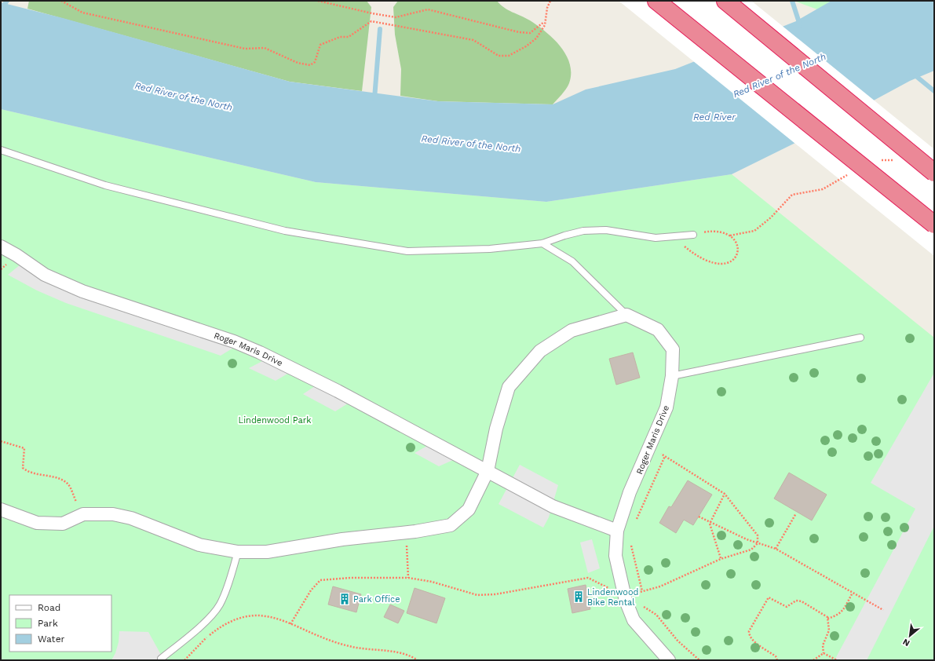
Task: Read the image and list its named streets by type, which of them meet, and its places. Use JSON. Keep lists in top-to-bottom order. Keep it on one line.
{"streets":{"street":["Roger Maris Drive"]},"water":["Red River of the North","Red River"],"parks":["Lindenwood Park"],"places":{"building":["Lindenwood Bike Rental","Park Office"]},"legend":["Road","Park","Water"],"north":"bottom left"}
